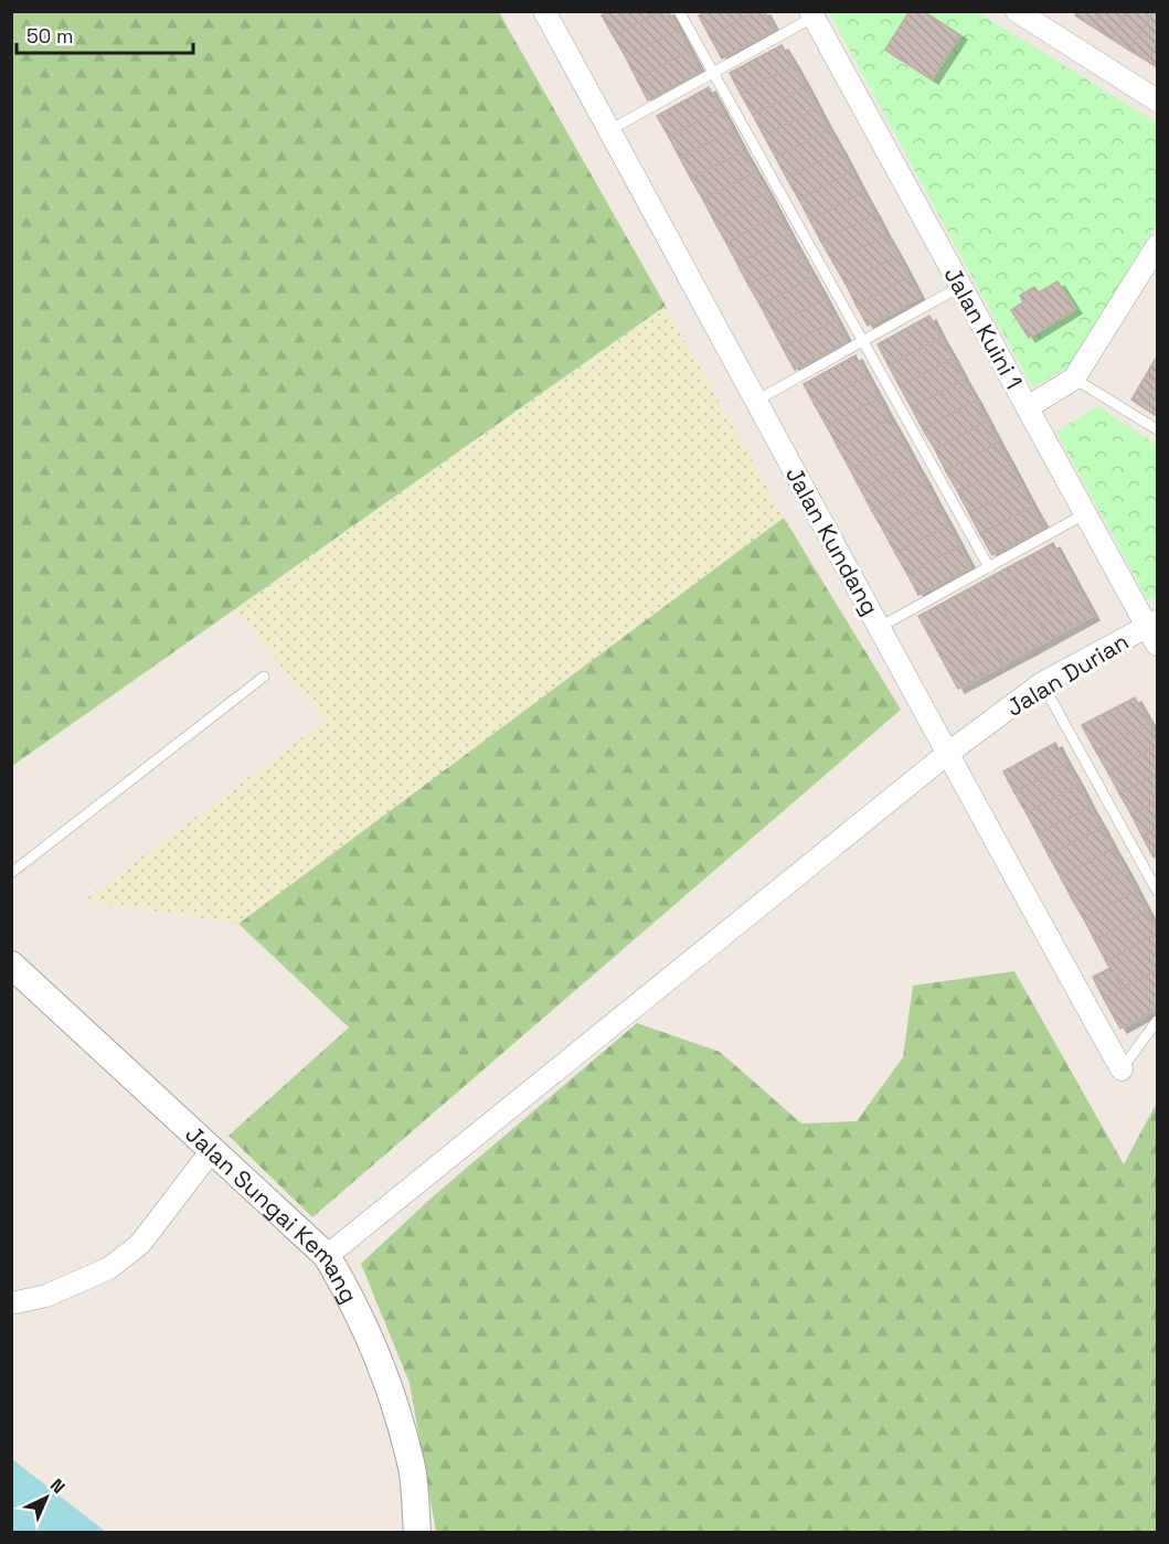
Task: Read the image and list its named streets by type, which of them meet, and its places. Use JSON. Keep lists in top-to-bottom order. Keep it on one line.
{"streets":{"street":["Jalan Kuini 1","Jalan Kundang","Jalan Durian","Jalan Sungai Kemang"]},"crossings":[["Jalan Kuini 1","Jalan Durian"],["Jalan Kundang","Jalan Durian"],["Jalan Durian","Jalan Sungai Kemang"]],"scale_bar":"50 m","north":"top right"}
